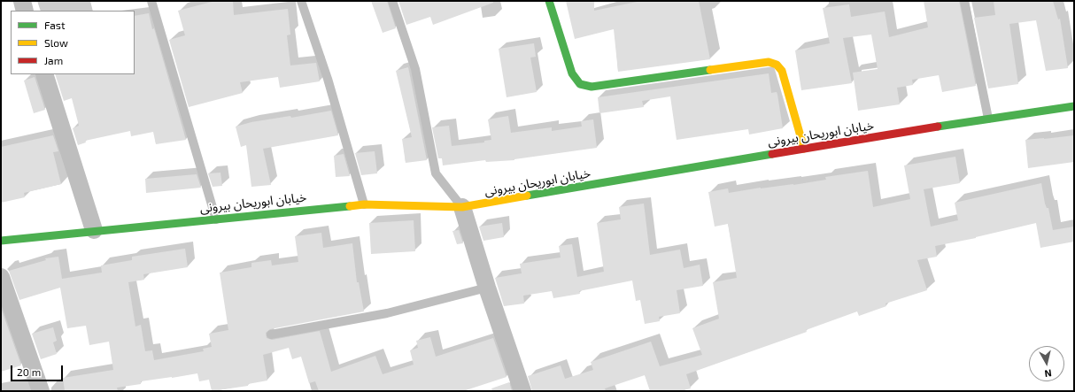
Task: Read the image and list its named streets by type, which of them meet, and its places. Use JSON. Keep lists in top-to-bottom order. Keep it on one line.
{"streets":{"street":["خیابان ابوریحان بیرونی"]},"legend":["Fast","Slow","Jam"],"scale_bar":"20 m","north":"bottom"}
